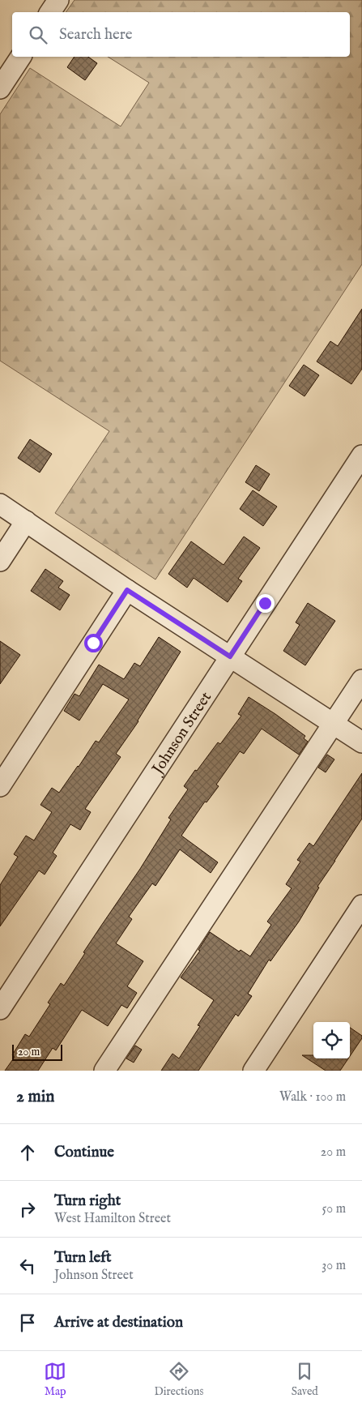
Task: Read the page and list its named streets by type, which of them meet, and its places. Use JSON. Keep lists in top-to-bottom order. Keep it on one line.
{"streets":{"street":["Johnson Street"]},"scale_bar":"20 m","page":{"search":"Search here","scale":"20 m","heading":["2 min","Walk · 100 m"],"list":[["Continue","20 m"],["Turn right","West Hamilton Street","50 m"],["Turn left","Johnson Street","30 m"],"Arrive at destination"],"nav":["Map","Directions","Saved"]}}
